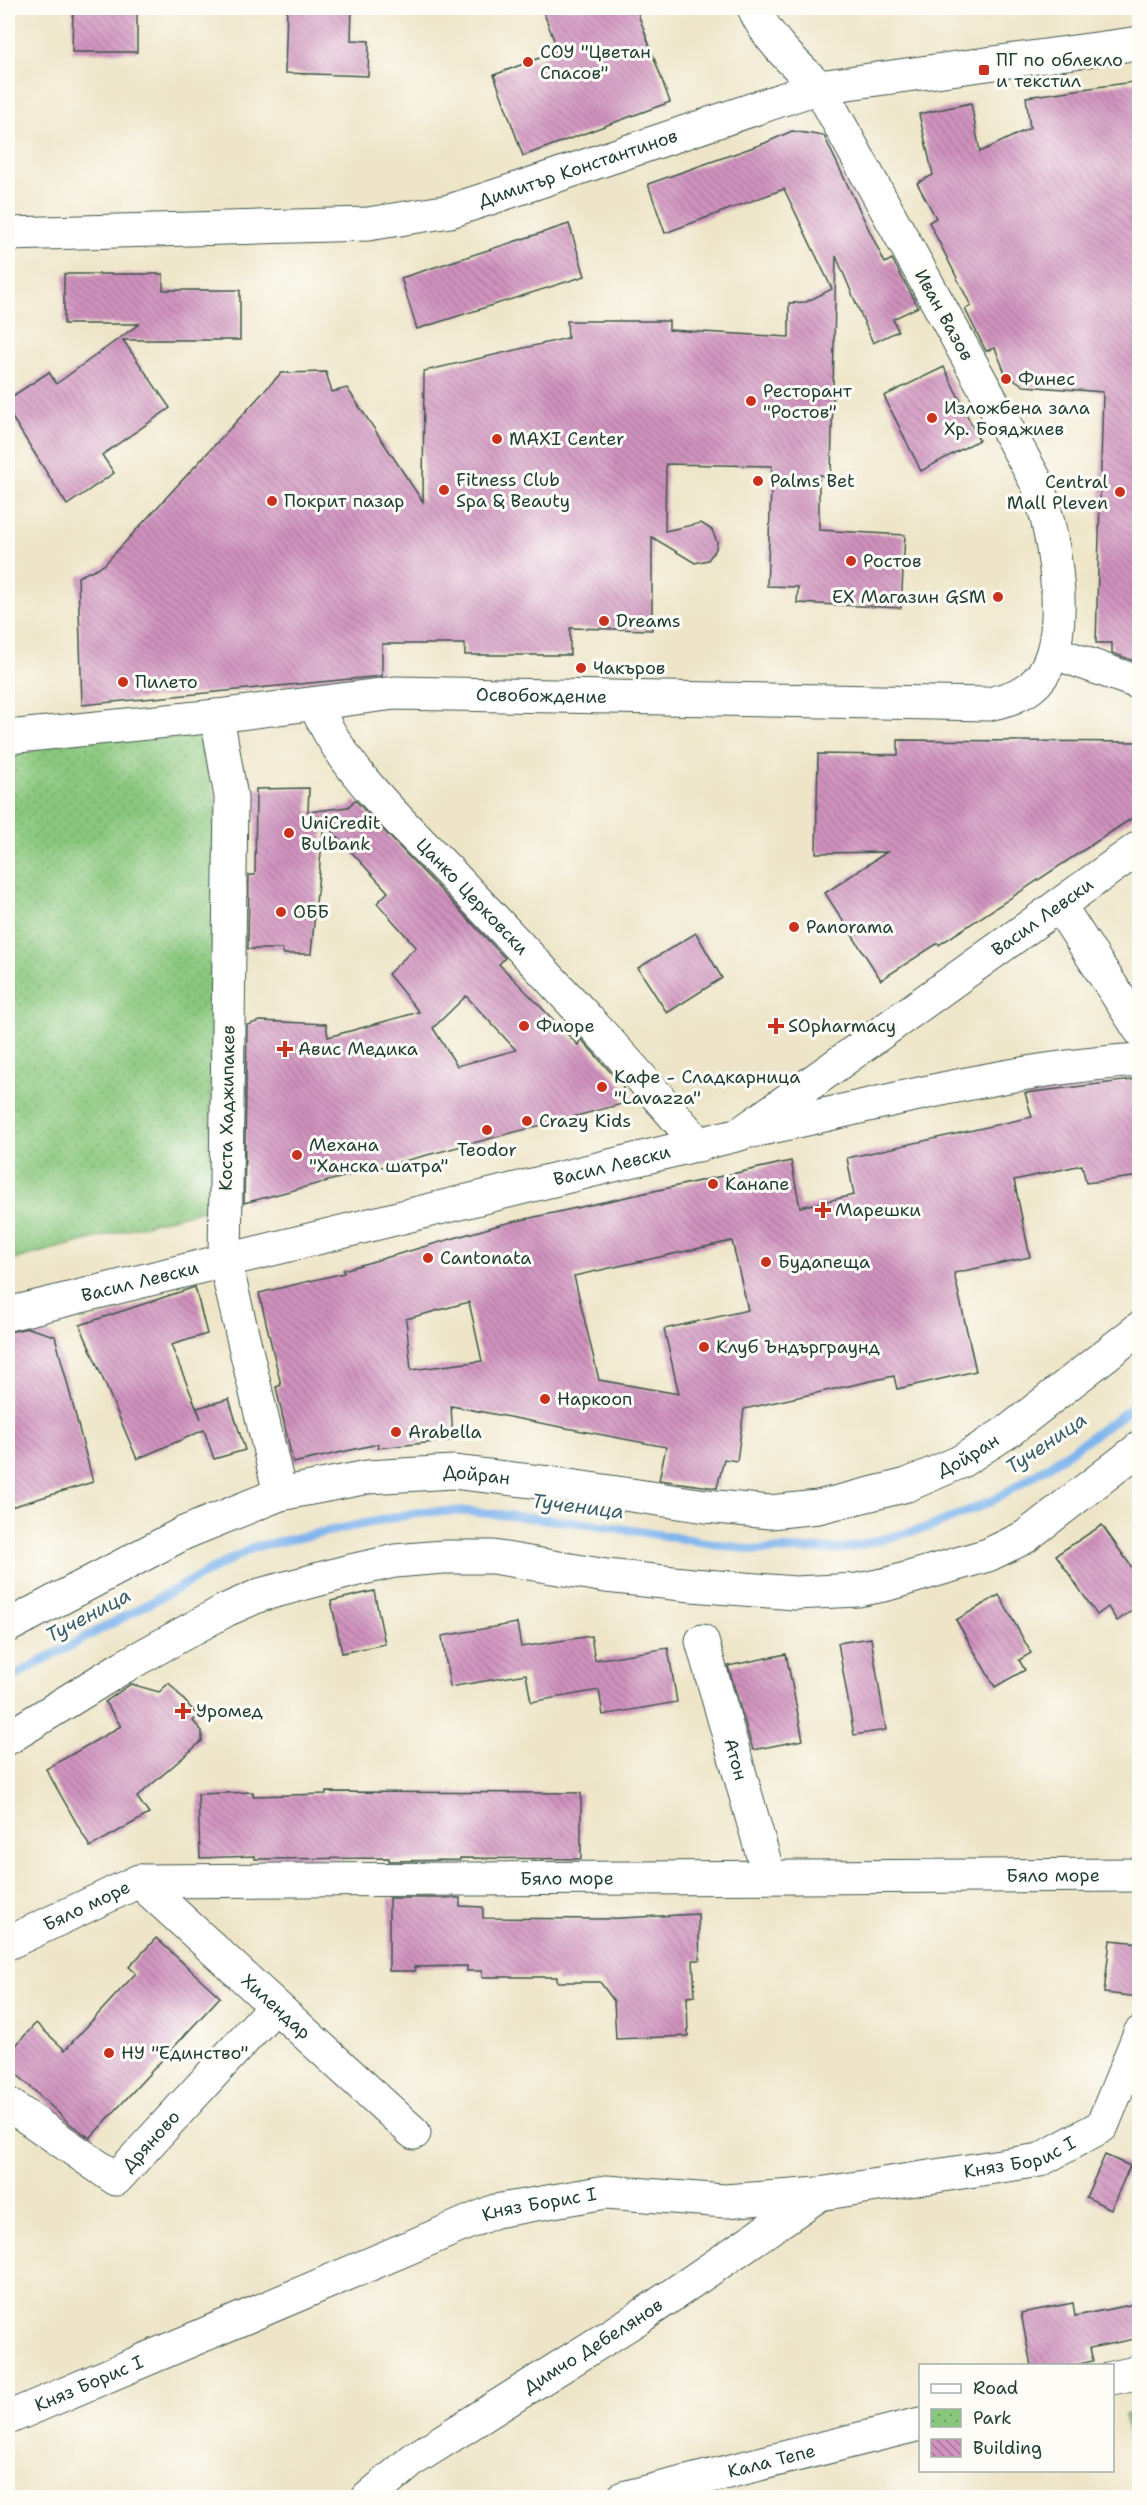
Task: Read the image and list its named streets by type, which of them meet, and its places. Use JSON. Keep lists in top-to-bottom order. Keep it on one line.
{"streets":{"street":["Димитър Константинов","Иван Вазов","Освобождение","Цанко Церковски","Васил Левски","Коста Хаджипакев","Дойран","Атон","Бяло море","Хилендар","Дряново","Княз Борис I","Димчо Дебелянов","Кала Тепе"]},"crossings":[["Димитър Константинов","Иван Вазов"],["Иван Вазов","Освобождение"],["Освобождение","Цанко Церковски"],["Освобождение","Коста Хаджипакев"],["Цанко Церковски","Васил Левски"],["Васил Левски","Коста Хаджипакев"],["Коста Хаджипакев","Дойран"],["Атон","Бяло море"],["Бяло море","Хилендар"],["Хилендар","Дряново"],["Княз Борис I","Димчо Дебелянов"]],"water":["Тученица"],"places":{"other":["СОУ \"Цветан Спасов\"","Финес","Ресторант \"Ростов\"","Изложбена зала Хр. Бояджиев","MAXI Center","Palms Bet","Fitness Club Spa & Beauty","Central Mall Pleven","Покрит пазар","Ростов","EX Магазин GSM","Dreams","Чакъров","Пилето","UniCredit Bulbank","ОББ","Panorama","Фиоре","Кафе - Сладкарница \"Lavazza\"","Crazy Kids","Teodor","Механа \"Ханска шатра\"","Канапе","Cantonata","Будапеща","Клуб Ъндърграунд","Наркооп","Arabella","НУ \"Единство\""],"transit":["ПГ по облекло и текстил"],"health":["SOpharmacy","Авис Медика","Марешки","Уромед"]},"legend":["Road","Park","Building"]}
